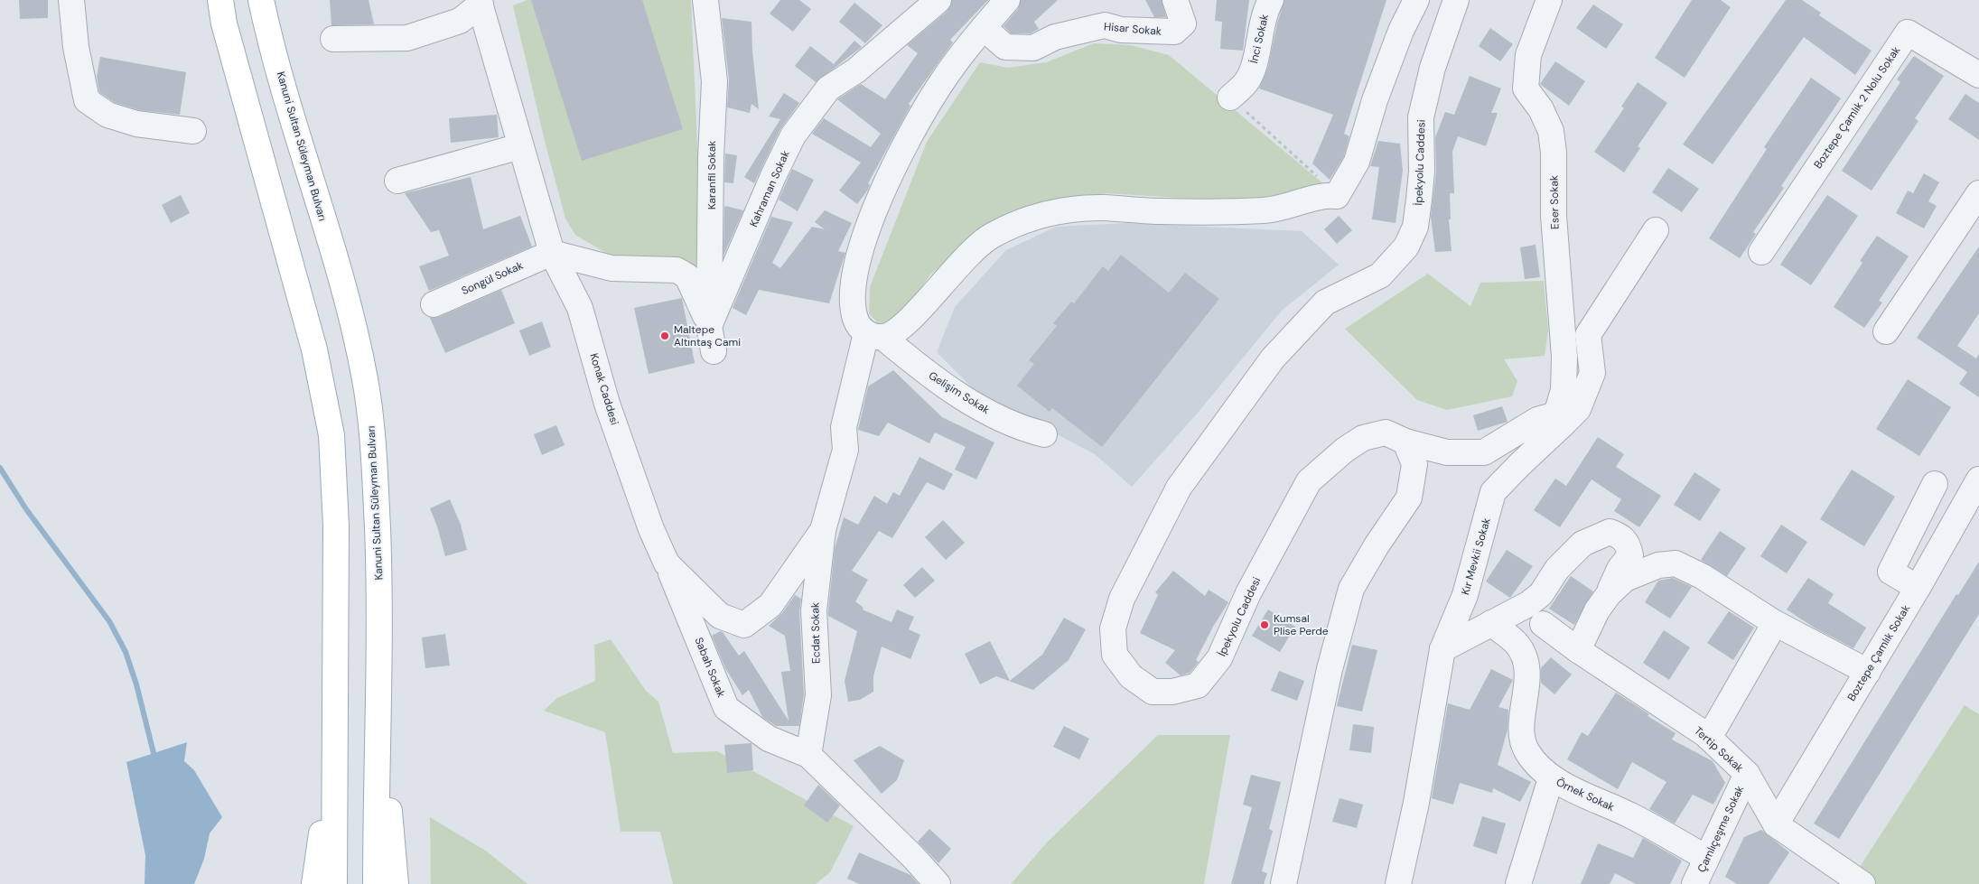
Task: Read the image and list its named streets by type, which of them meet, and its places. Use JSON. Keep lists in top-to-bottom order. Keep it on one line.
{"streets":{"main road":["Kanuni Sultan Süleyman Bulvarı"],"street":["Hisar Sokak","İnci Sokak","Boztepe Çamlık 2 Nolu Sokak","İpekyolu Caddesi","Karanfil Sokak","Kahraman Sokak","Eser Sokak","Songül Sokak","Konak Caddesi","Gelişim Sokak","Kır Mevkii Sokak","Ecdat Sokak","Boztepe Çamlık Sokak","Sabah Sokak","Tertip Sokak","Örnek Sokak","Çamlıçeşme Sokak"]},"crossings":[["Hisar Sokak","Gelişim Sokak"],["Karanfil Sokak","Kahraman Sokak"],["Eser Sokak","Kır Mevkii Sokak"],["Songül Sokak","Konak Caddesi"],["Konak Caddesi","Ecdat Sokak"],["Konak Caddesi","Sabah Sokak"],["Gelişim Sokak","Ecdat Sokak"],["Ecdat Sokak","Sabah Sokak"],["Boztepe Çamlık Sokak","Tertip Sokak"],["Tertip Sokak","Çamlıçeşme Sokak"],["Örnek Sokak","Çamlıçeşme Sokak"]],"places":["Maltepe Altıntaş Cami","Kumsal Plise Perde"]}
